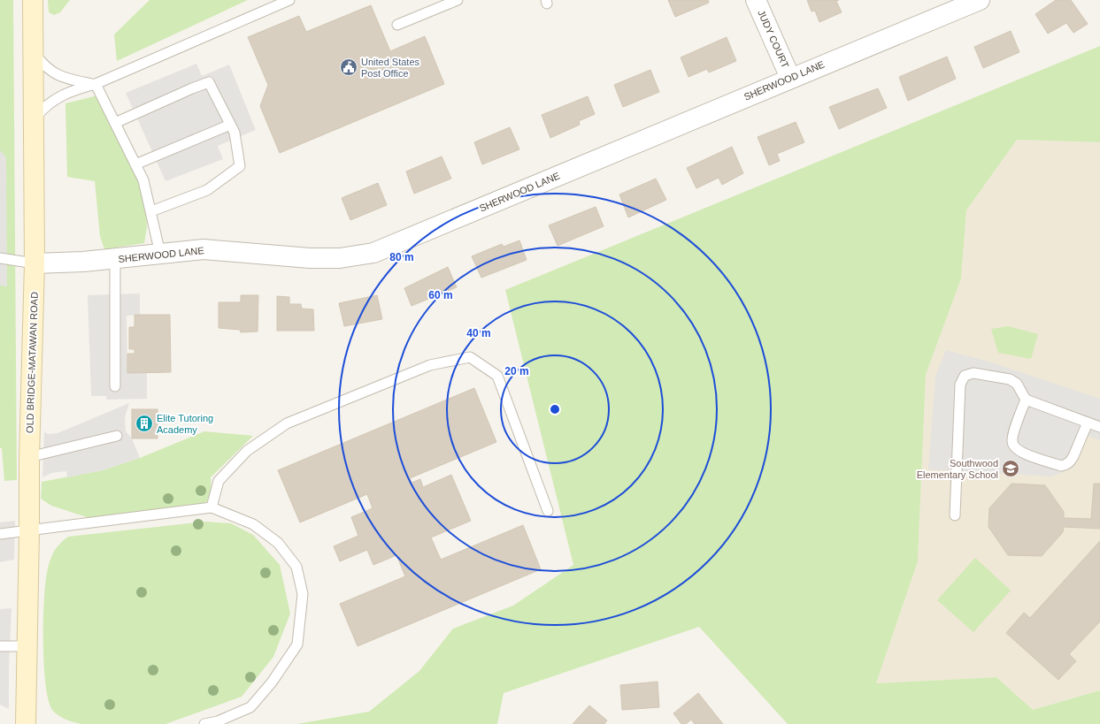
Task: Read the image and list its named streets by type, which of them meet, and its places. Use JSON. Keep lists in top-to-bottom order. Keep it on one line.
{"streets":{"main road":["OLD BRIDGE-MATAWAN ROAD"],"street":["JUDY COURT","SHERWOOD LANE"]},"crossings":[["JUDY COURT","SHERWOOD LANE"],["SHERWOOD LANE","OLD BRIDGE-MATAWAN ROAD"]],"places":{"public building":["United States Post Office"],"building":["Elite Tutoring Academy"],"school or university":["Southwood Elementary School"]},"rings":["80 m","60 m","40 m","20 m"]}
